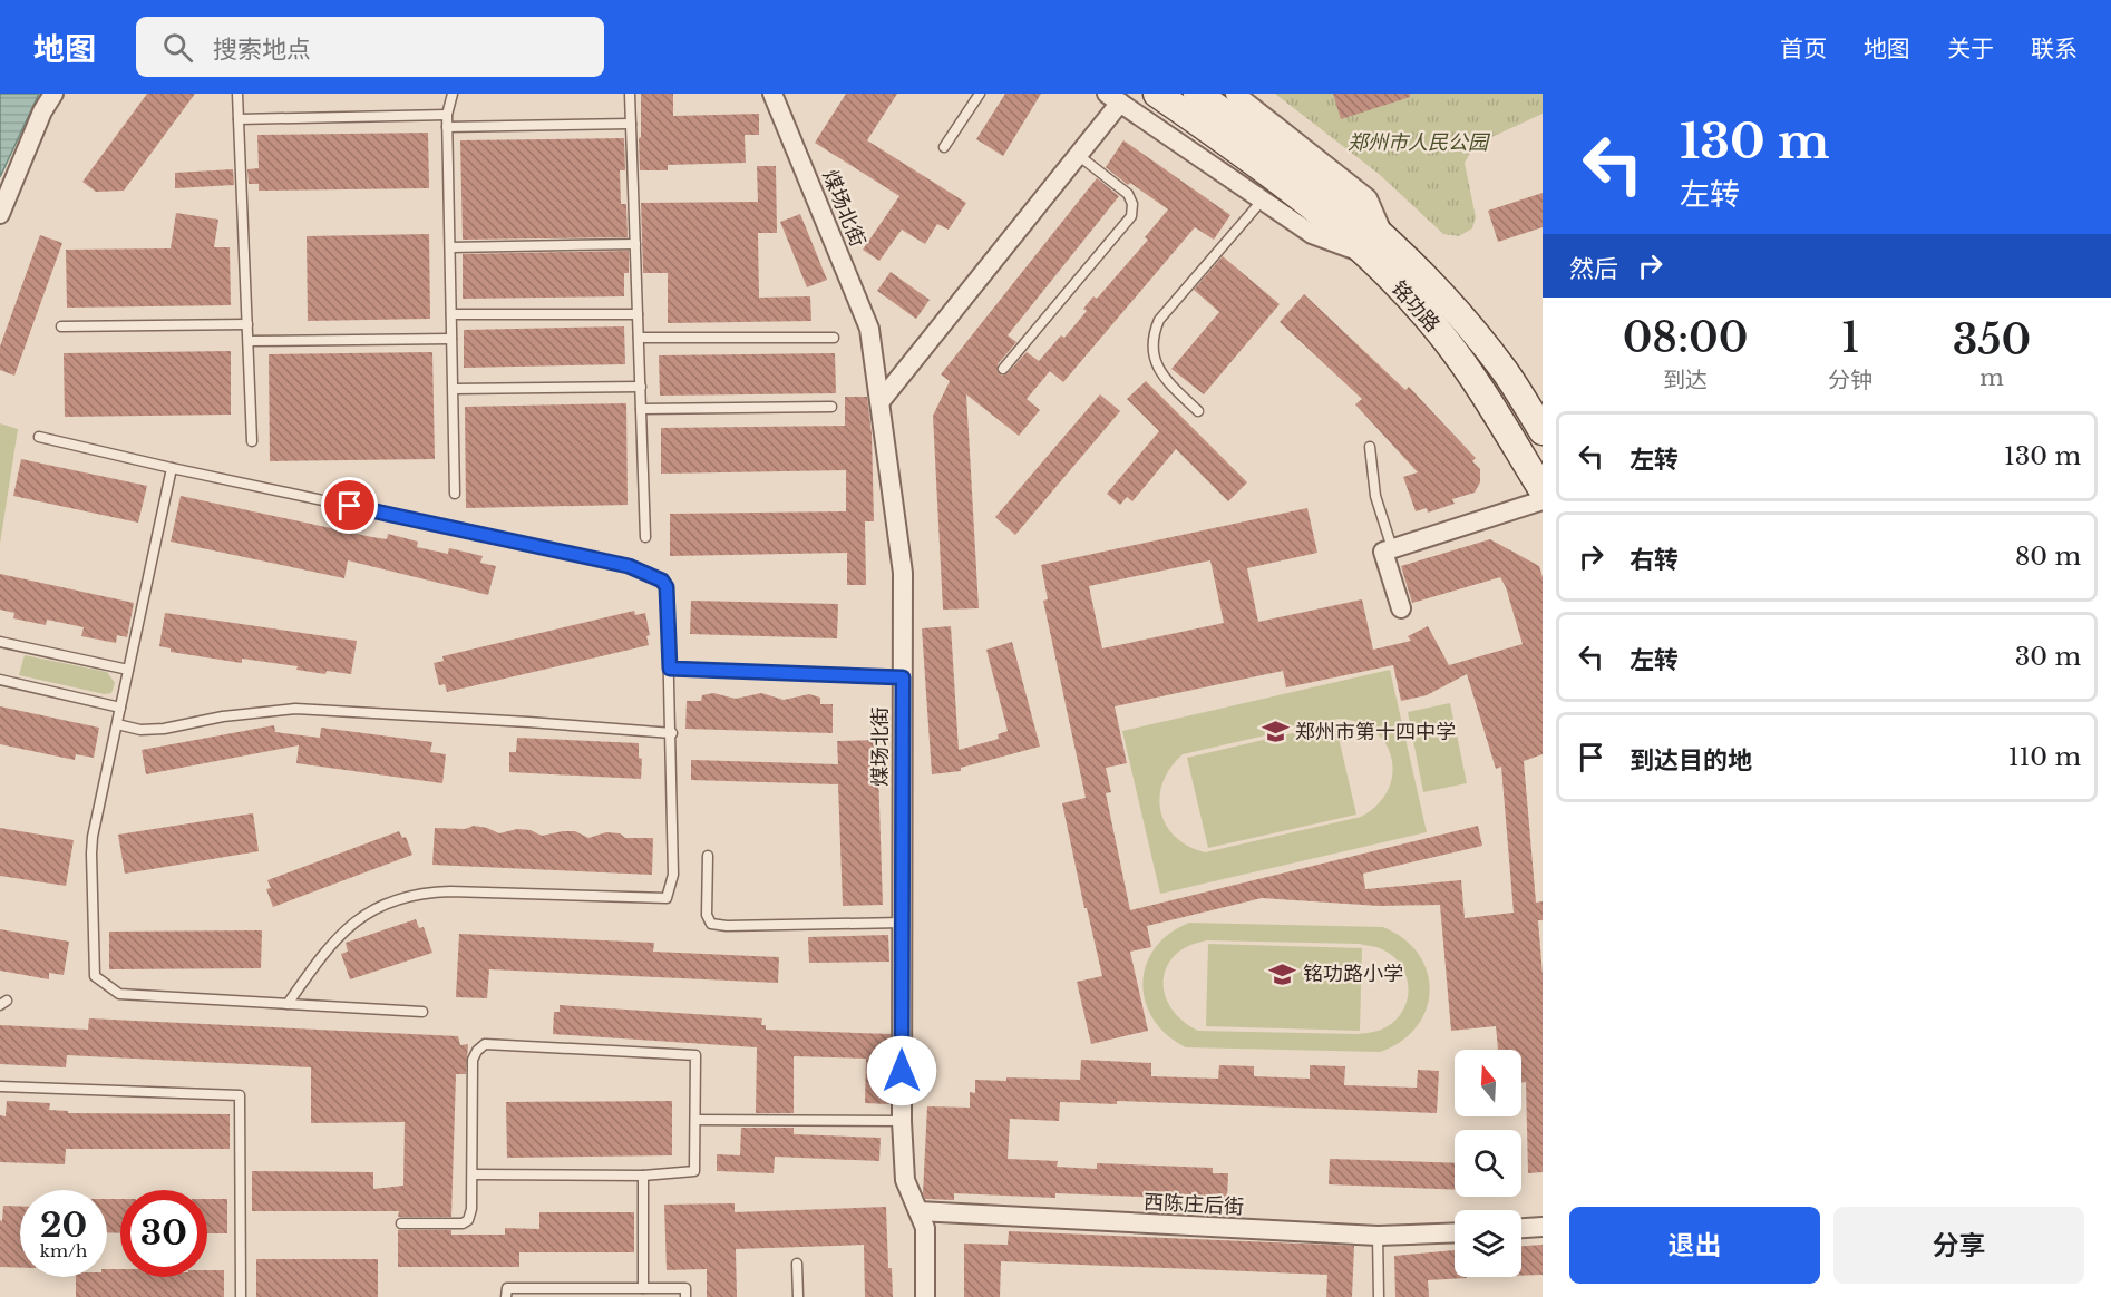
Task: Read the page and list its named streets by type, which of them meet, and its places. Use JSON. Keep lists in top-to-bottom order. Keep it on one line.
{"streets":{"main road":["铭功路"],"street":["煤场北街","西陈庄后街"]},"crossings":[["煤场北街","西陈庄后街"]],"parks":["郑州市人民公园"],"places":{"school or university":["郑州市第十四中学","铭功路小学"]},"north":"top","page":{"header":"地图","search":"搜索地点","nav":["首页","地图","关于","联系"],"turn":["130 m","左转"],"then":"然后","eta":["08:00","到达","1","分钟","350","m"],"list":[{"name":"左转","value":"130 m"},{"name":"右转","value":"80 m"},{"name":"左转","value":"30 m"},{"name":"到达目的地","value":"110 m"}],"speed":"20 km/h","limit":"30","buttons":["退出","分享"]}}
